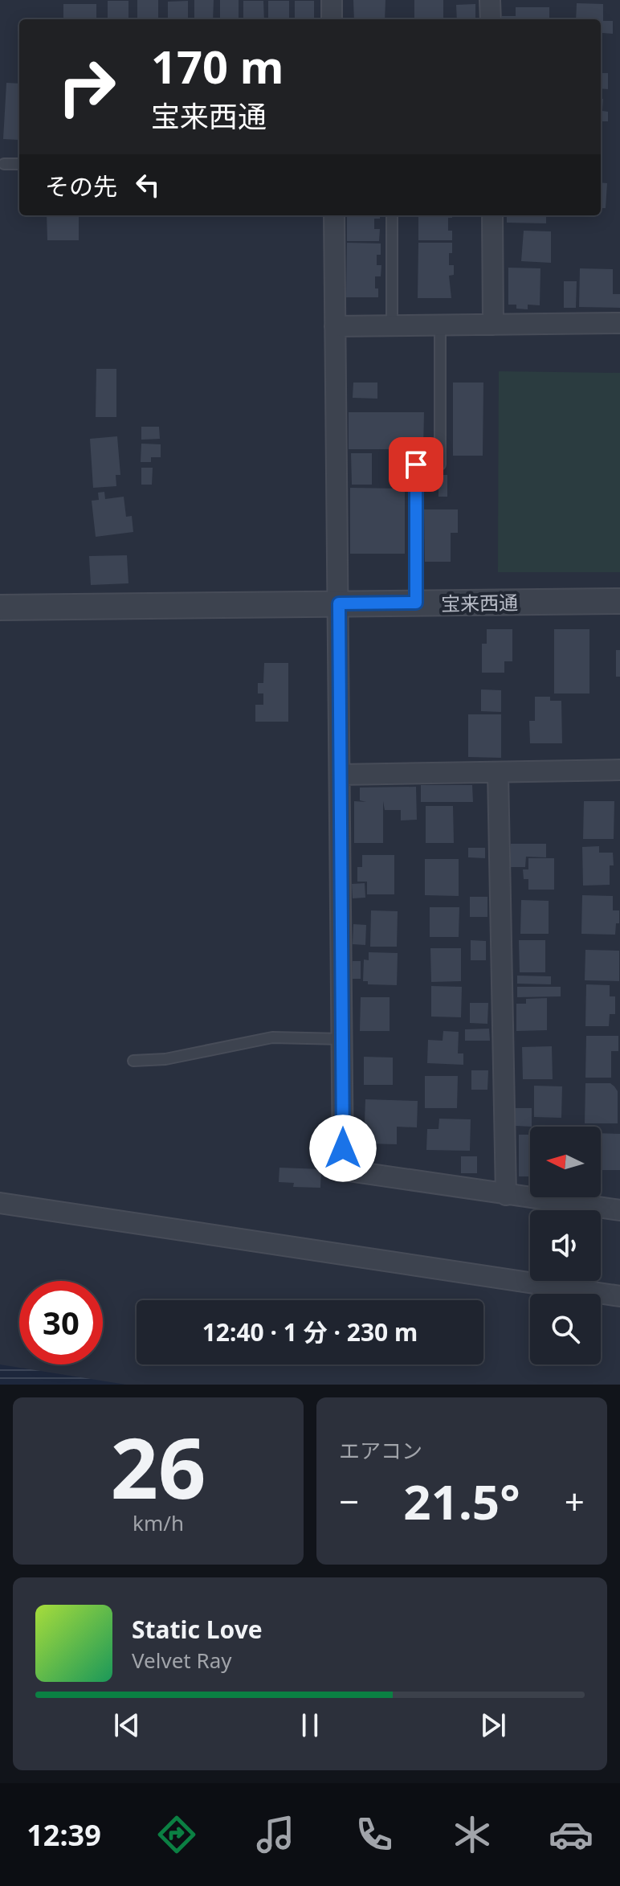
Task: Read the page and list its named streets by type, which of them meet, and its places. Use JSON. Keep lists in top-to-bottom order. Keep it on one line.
{"streets":{"street":["宝来西通"]},"north":"left","page":{"turn":["170 m","宝来西通"],"then":"その先","limit":"30","trip":"12:40 · 1 分 · 230 m","tile":[["26","km/h"],"エアコン"],"heat":["−","21.5°","+"],"song":["Static Love","Velvet Ray"],"tabs":"12:39"}}
